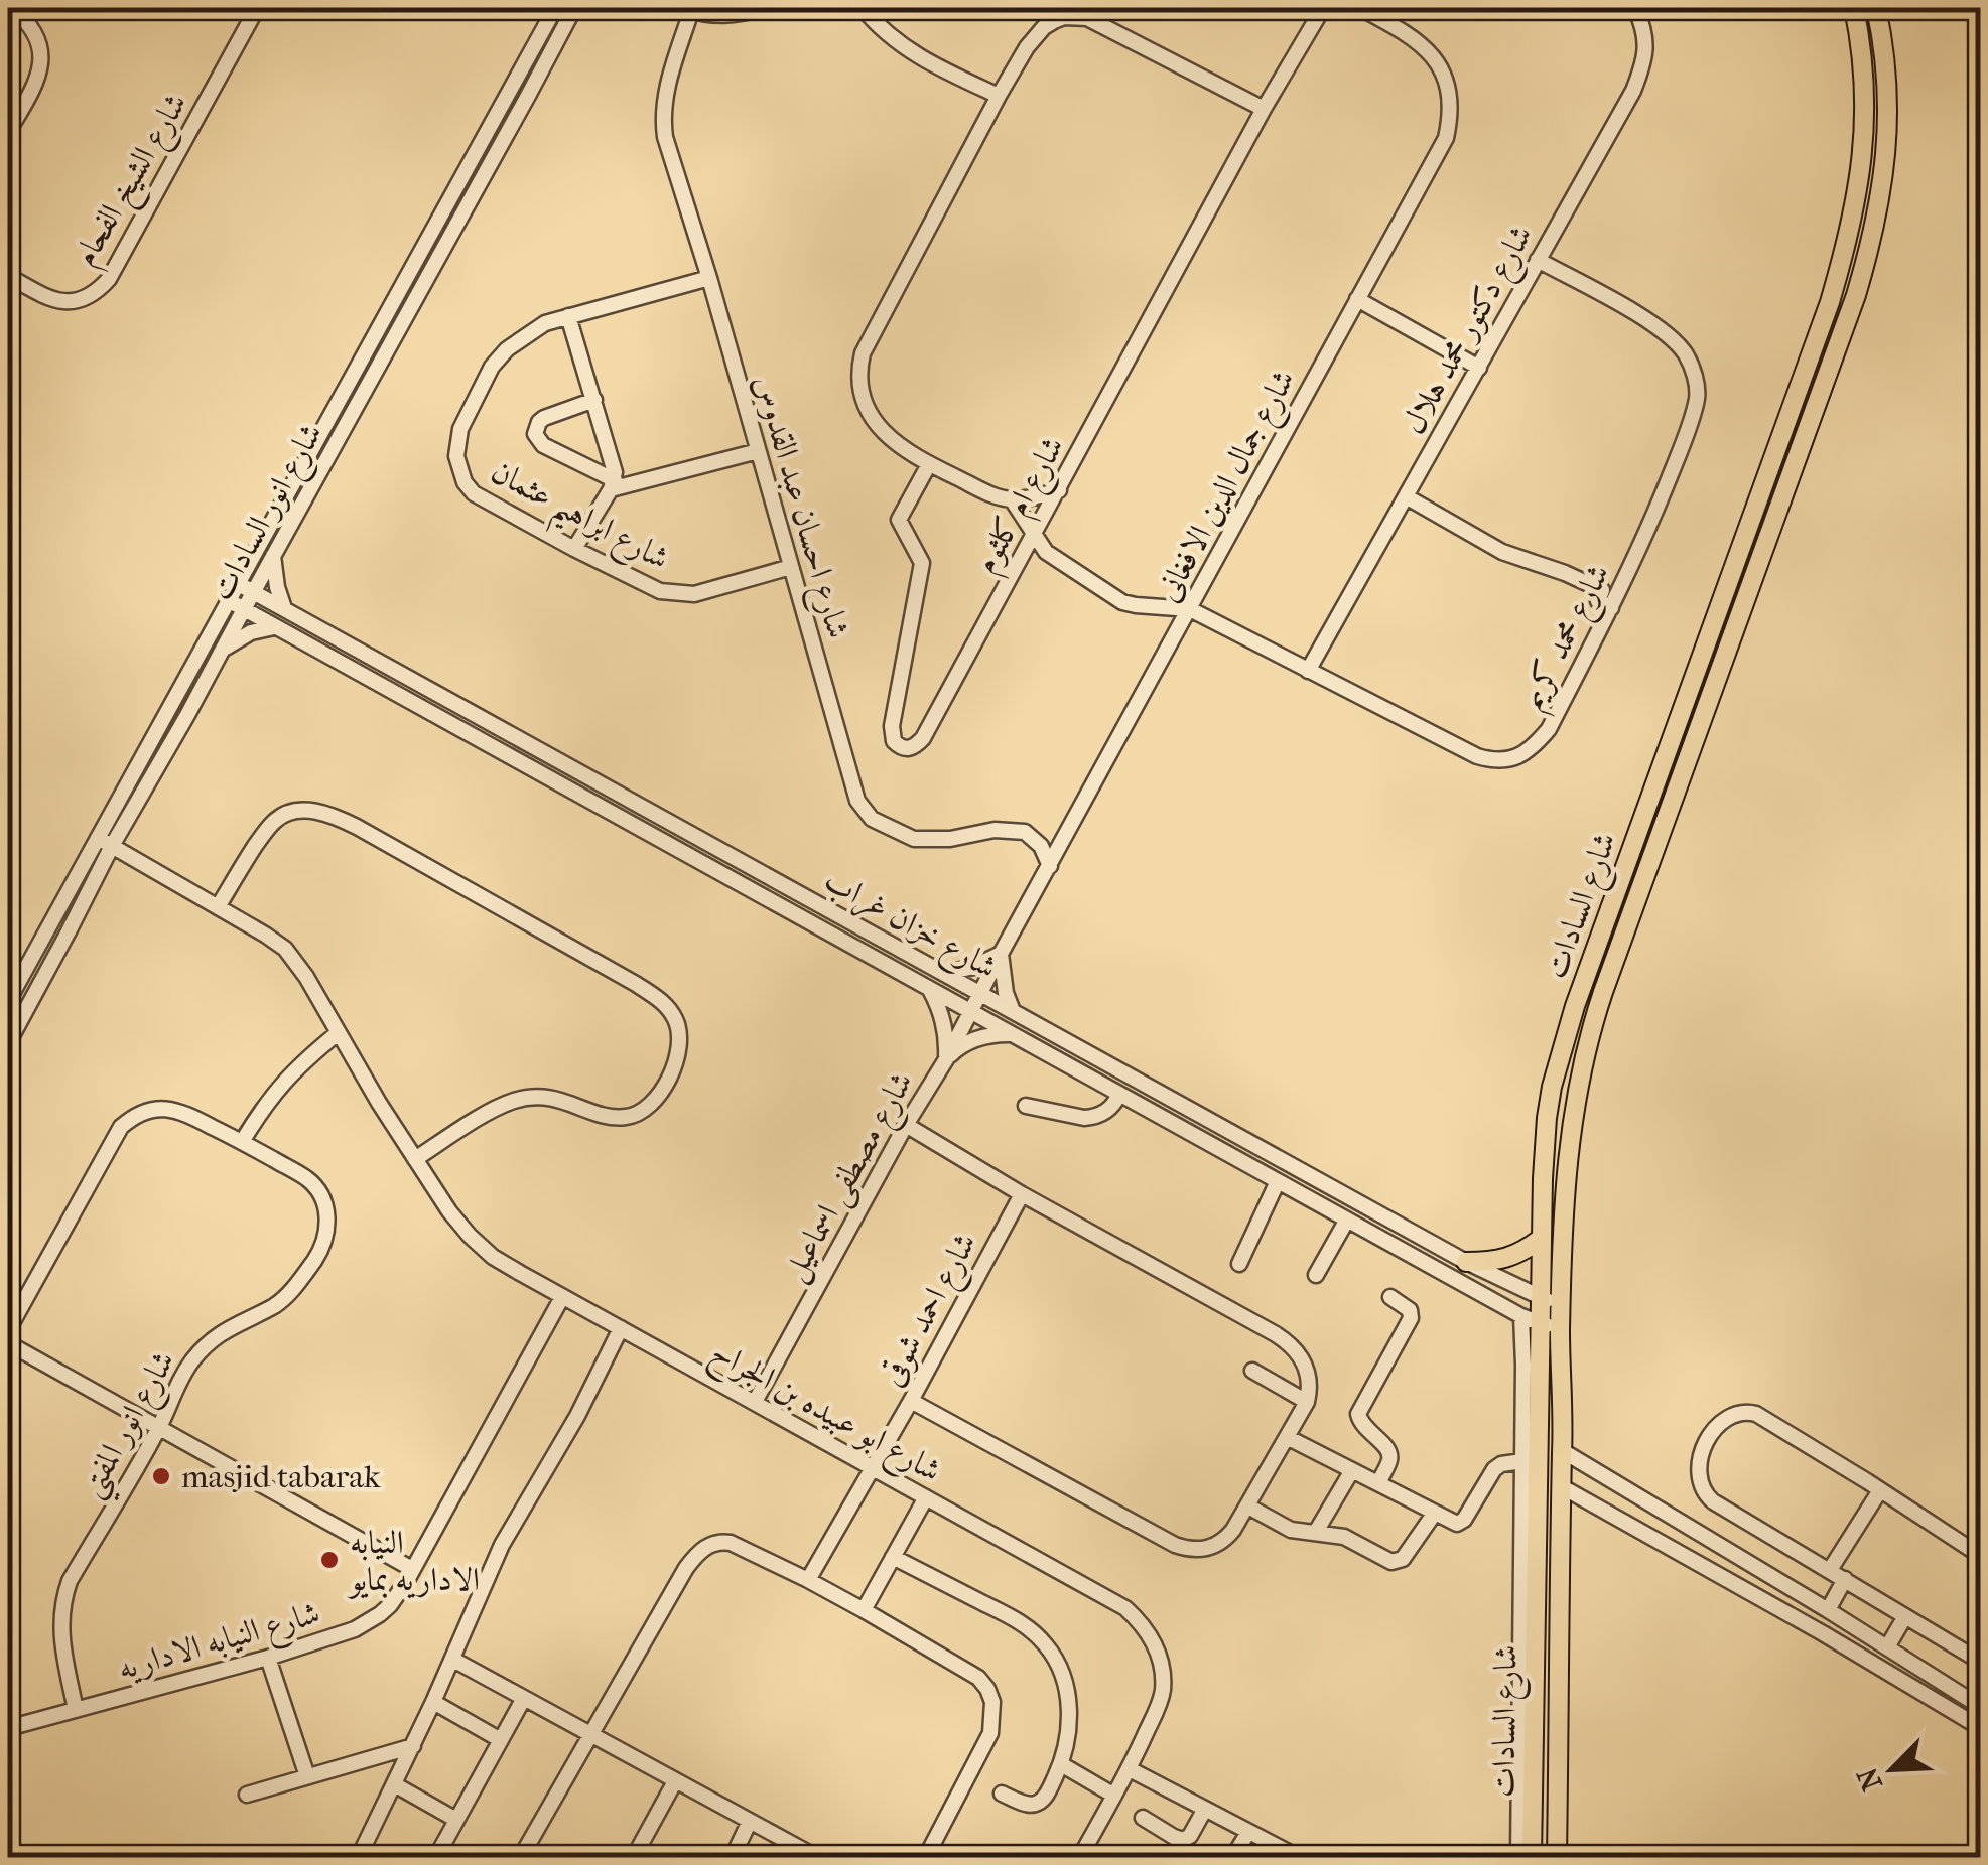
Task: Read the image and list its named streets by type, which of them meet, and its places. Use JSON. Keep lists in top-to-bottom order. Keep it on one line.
{"streets":{"main road":["شارع السادات"],"street":["شارع الشيخ الفحام","شارع دكتور محمد هلال","شارع جمال الدين الافغانى","شارع ام كلثوم","شارع احسان عبد القدوس","شارع انور السادات","شارع ابراهيم عثمان","شارع محمد كريم","شارع خزان غراب","شارع مصطفى اسماعيل","شارع احمد شوقى","شارع ابو عبيده بن الجراح","شارع انور المفتي","شارع النيابه الاداريه"]},"crossings":[["شارع دكتور محمد هلال","شارع محمد كريم"],["شارع جمال الدين الافغانى","شارع احسان عبد القدوس"],["شارع جمال الدين الافغانى","شارع محمد كريم"],["شارع جمال الدين الافغانى","شارع خزان غراب"],["شارع جمال الدين الافغانى","شارع مصطفى اسماعيل"],["شارع احسان عبد القدوس","شارع ابراهيم عثمان"],["شارع انور السادات","شارع خزان غراب"],["شارع انور السادات","شارع ابو عبيده بن الجراح"],["شارع السادات","شارع خزان غراب"],["شارع خزان غراب","شارع مصطفى اسماعيل"],["شارع مصطفى اسماعيل","شارع ابو عبيده بن الجراح"],["شارع احمد شوقى","شارع ابو عبيده بن الجراح"],["شارع ابو عبيده بن الجراح","شارع النيابه الاداريه"],["شارع انور المفتي","شارع النيابه الاداريه"]],"places":["masjid tabarak","النيابه الاداريه بمايو"],"north":"bottom left"}
